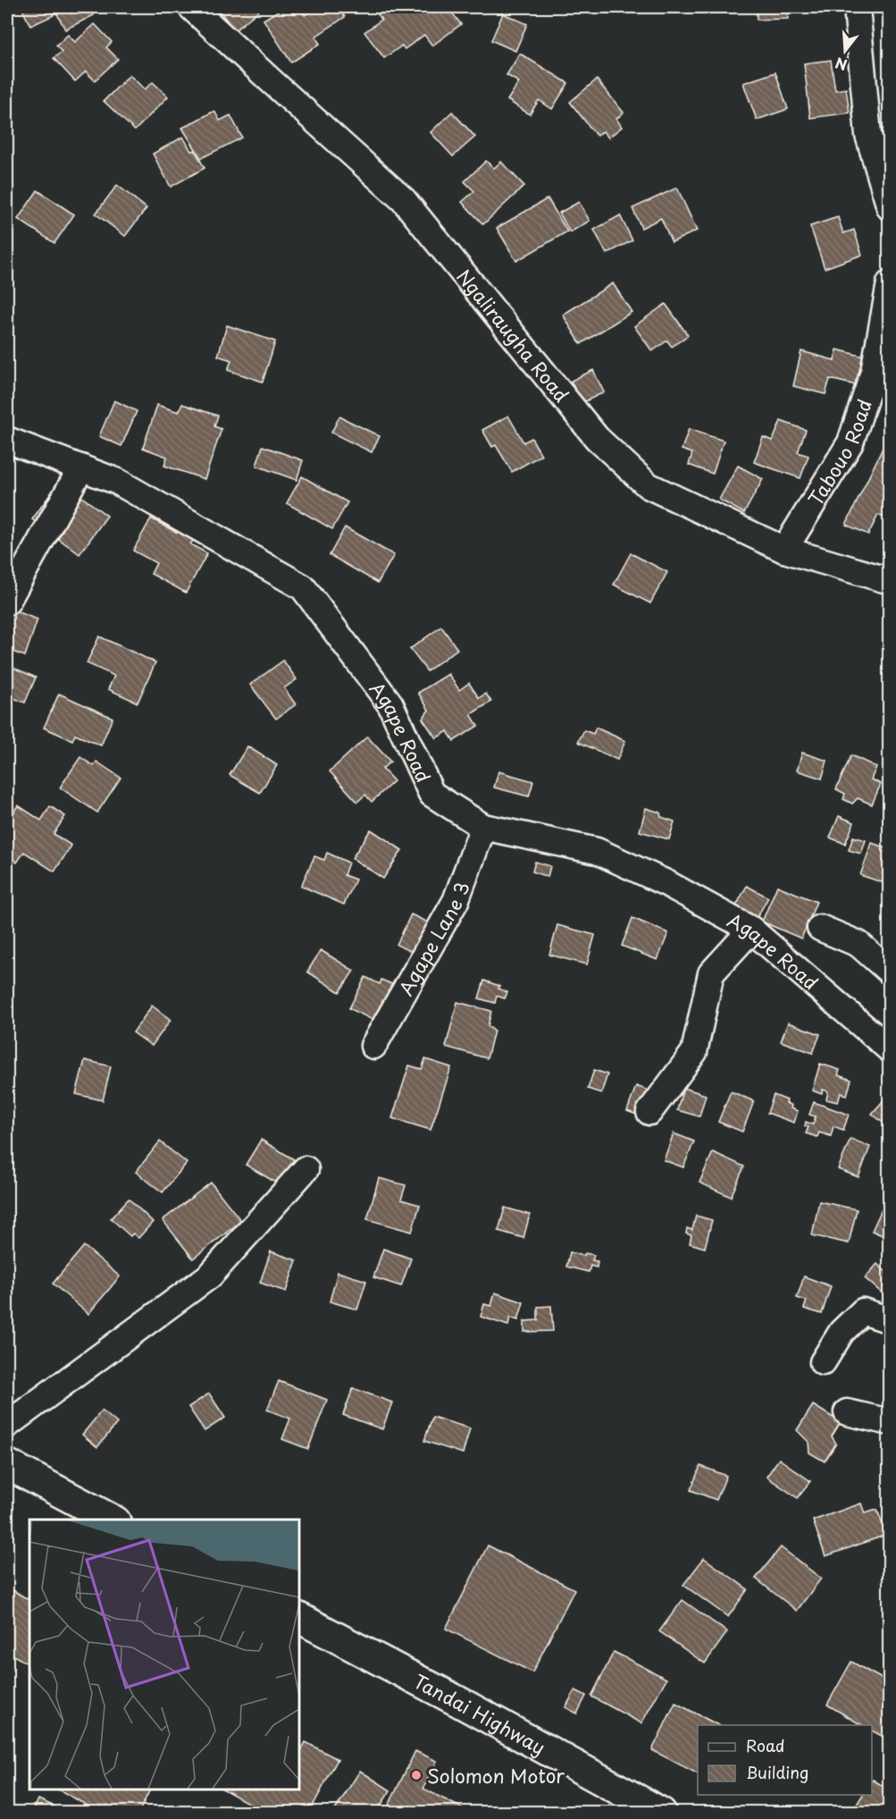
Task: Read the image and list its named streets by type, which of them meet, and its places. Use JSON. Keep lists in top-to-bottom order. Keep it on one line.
{"streets":{"main road":["Tandai Highway"],"street":["Ngaliraugha Road","Tabouo Road","Agape Road","Agape Lane 3"]},"crossings":[["Ngaliraugha Road","Tabouo Road"],["Agape Road","Agape Lane 3"]],"places":["Solomon Motor"],"legend":["Road","Building"],"north":"bottom"}
